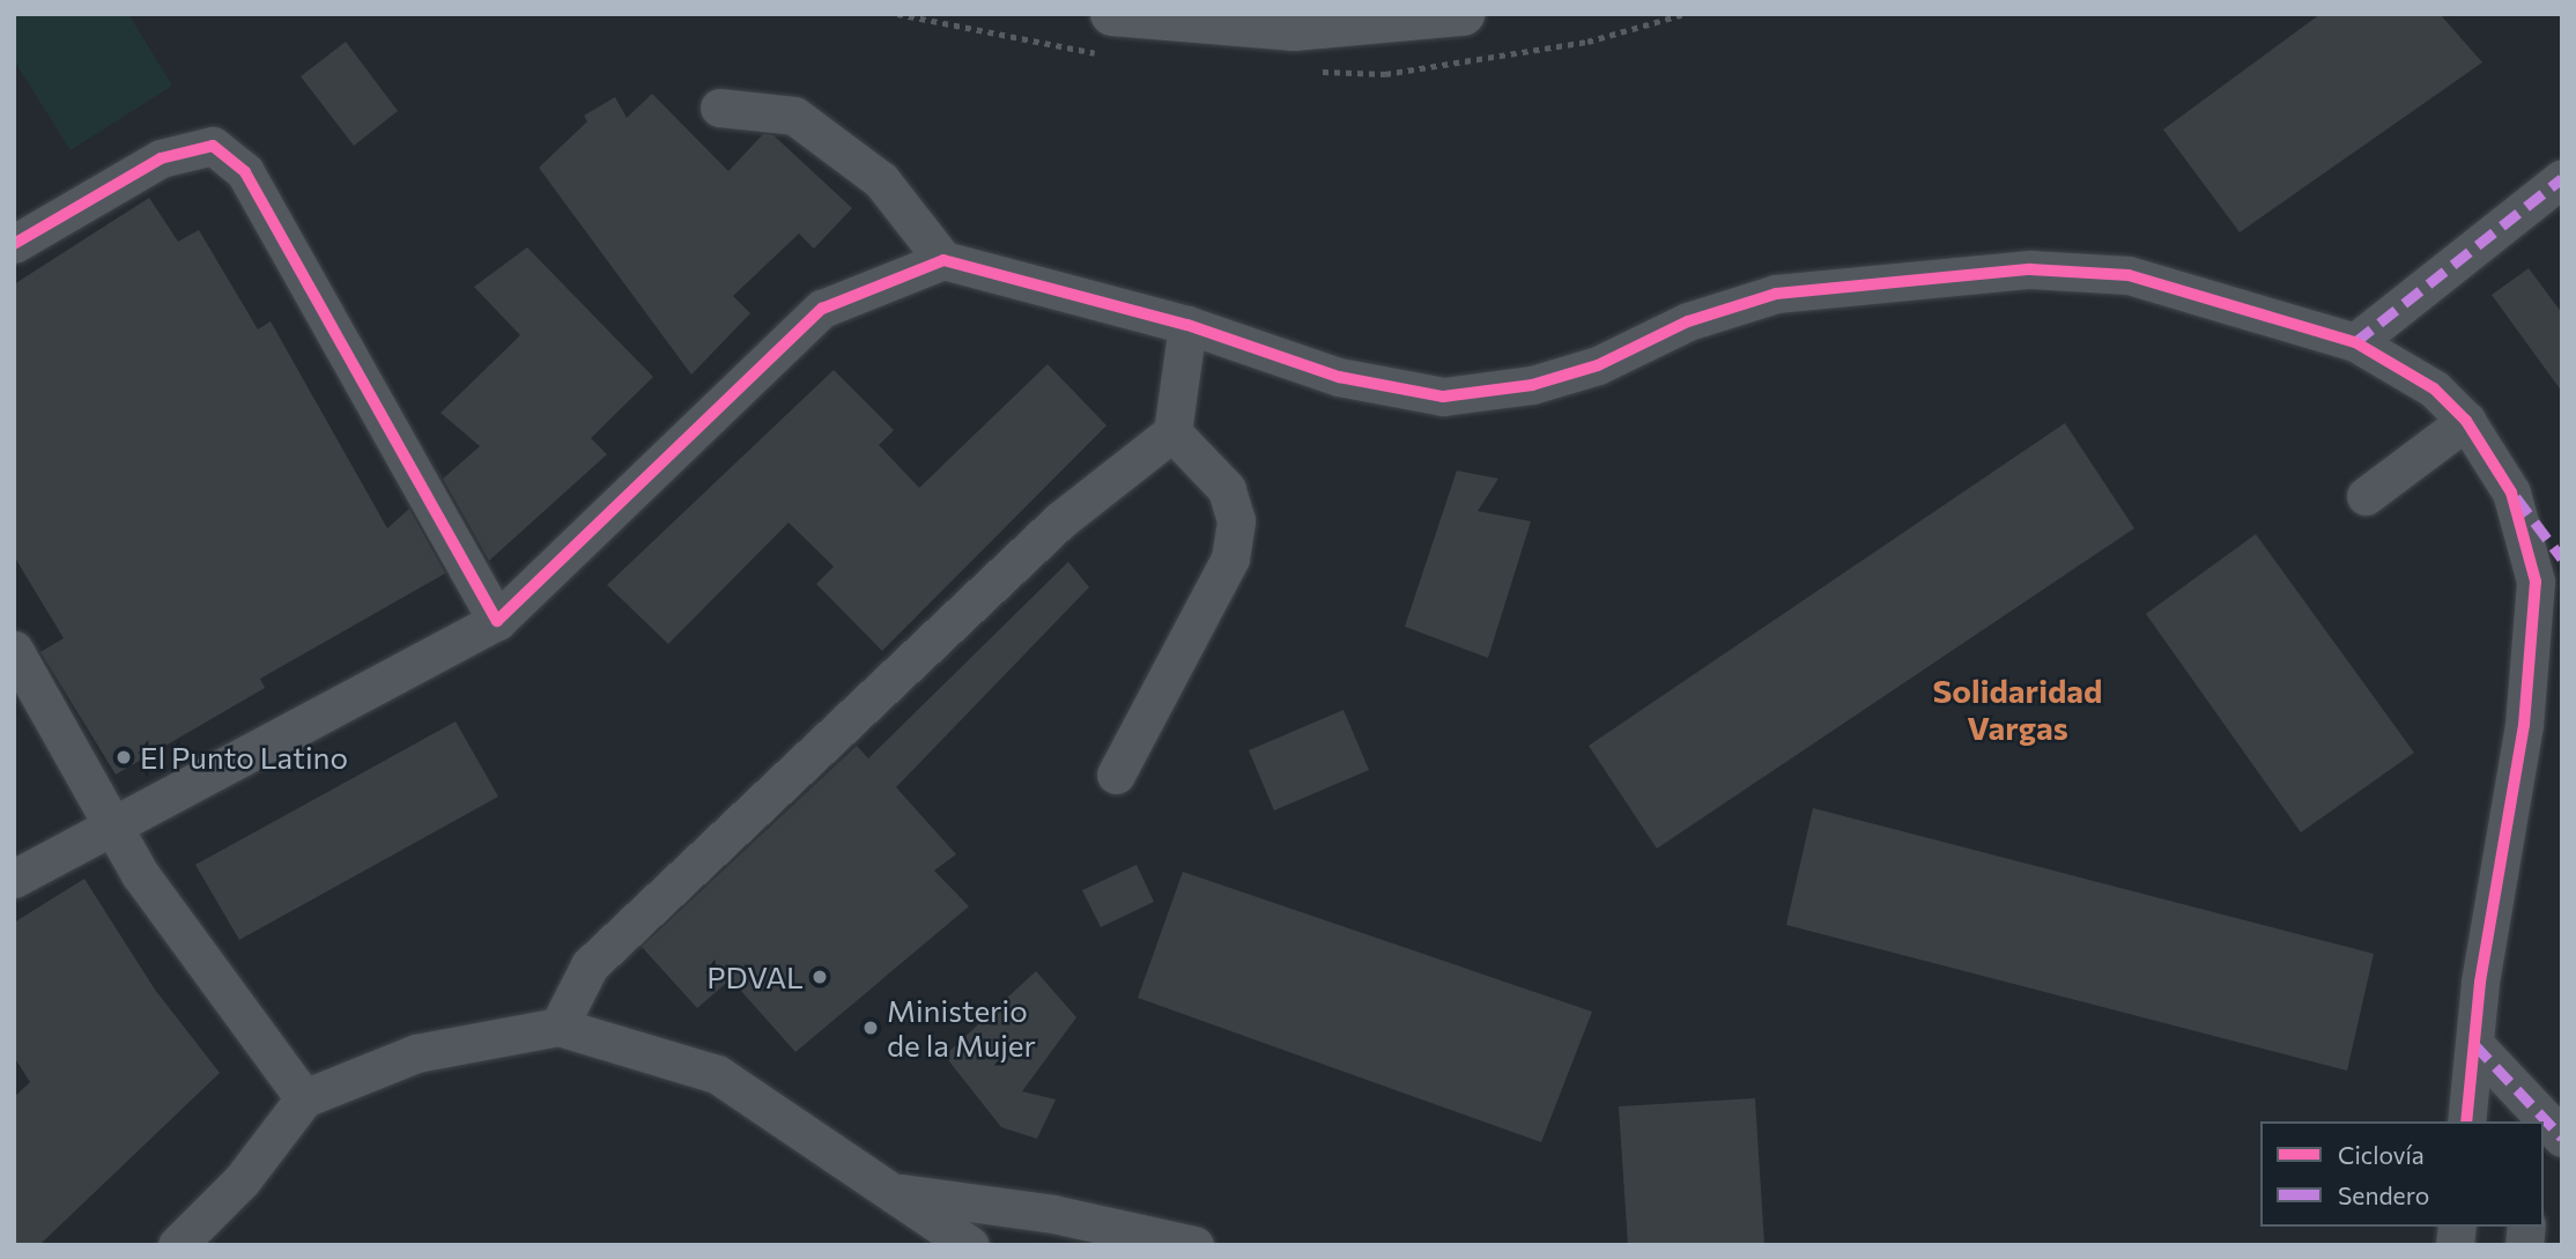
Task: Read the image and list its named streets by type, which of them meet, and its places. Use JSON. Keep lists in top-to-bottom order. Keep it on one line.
{"districts":["Solidaridad Vargas"],"places":["El Punto Latino","PDVAL","Ministerio de la Mujer"],"legend":["Ciclovía","Sendero"]}
